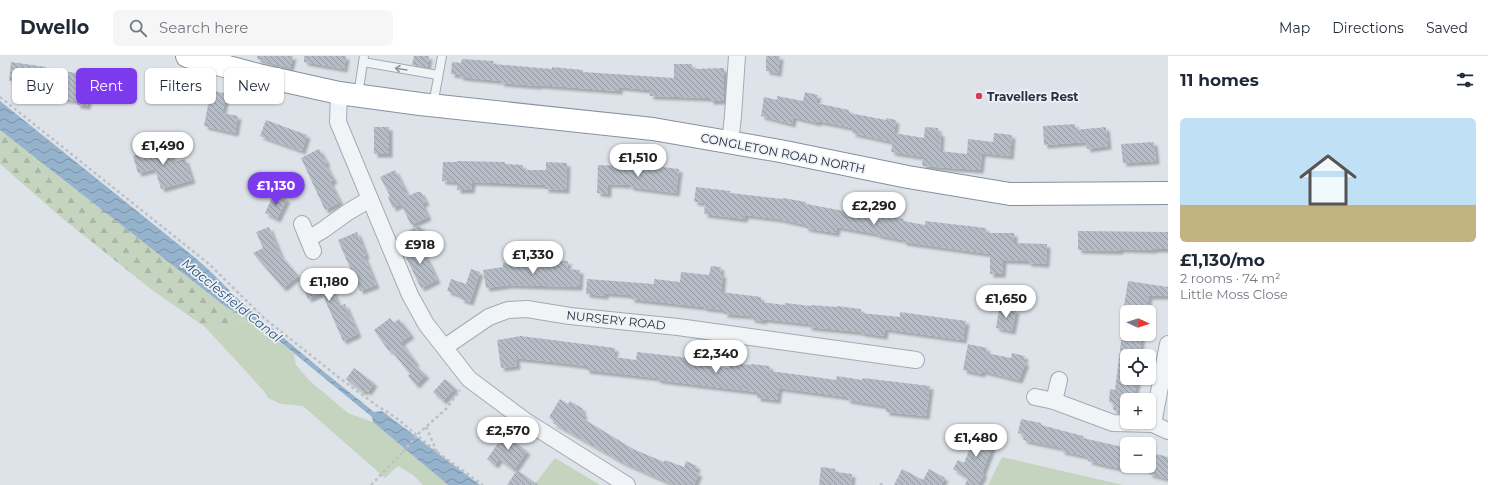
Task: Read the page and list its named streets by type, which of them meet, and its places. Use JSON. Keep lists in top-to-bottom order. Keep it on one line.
{"streets":{"highway":["CONGLETON ROAD NORTH"],"street":["NURSERY ROAD"]},"water":["Macclesfield Canal"],"places":["Travellers Rest"],"north":"right","page":{"header":"Dwello","search":"Search here","nav":["Map","Directions","Saved"],"heading":"11 homes","chip":["Buy","Rent","Filters","New"],"list":[{"name":"£1,130/mo","note":"2 rooms · 74 m² · Little Moss Close"}],"price":["£1,490","£1,510","£1,130","£2,290","£918","£1,330","£1,180","£1,650","£2,340","£2,570","£1,480"],"map_buttons":["+","−"]}}
